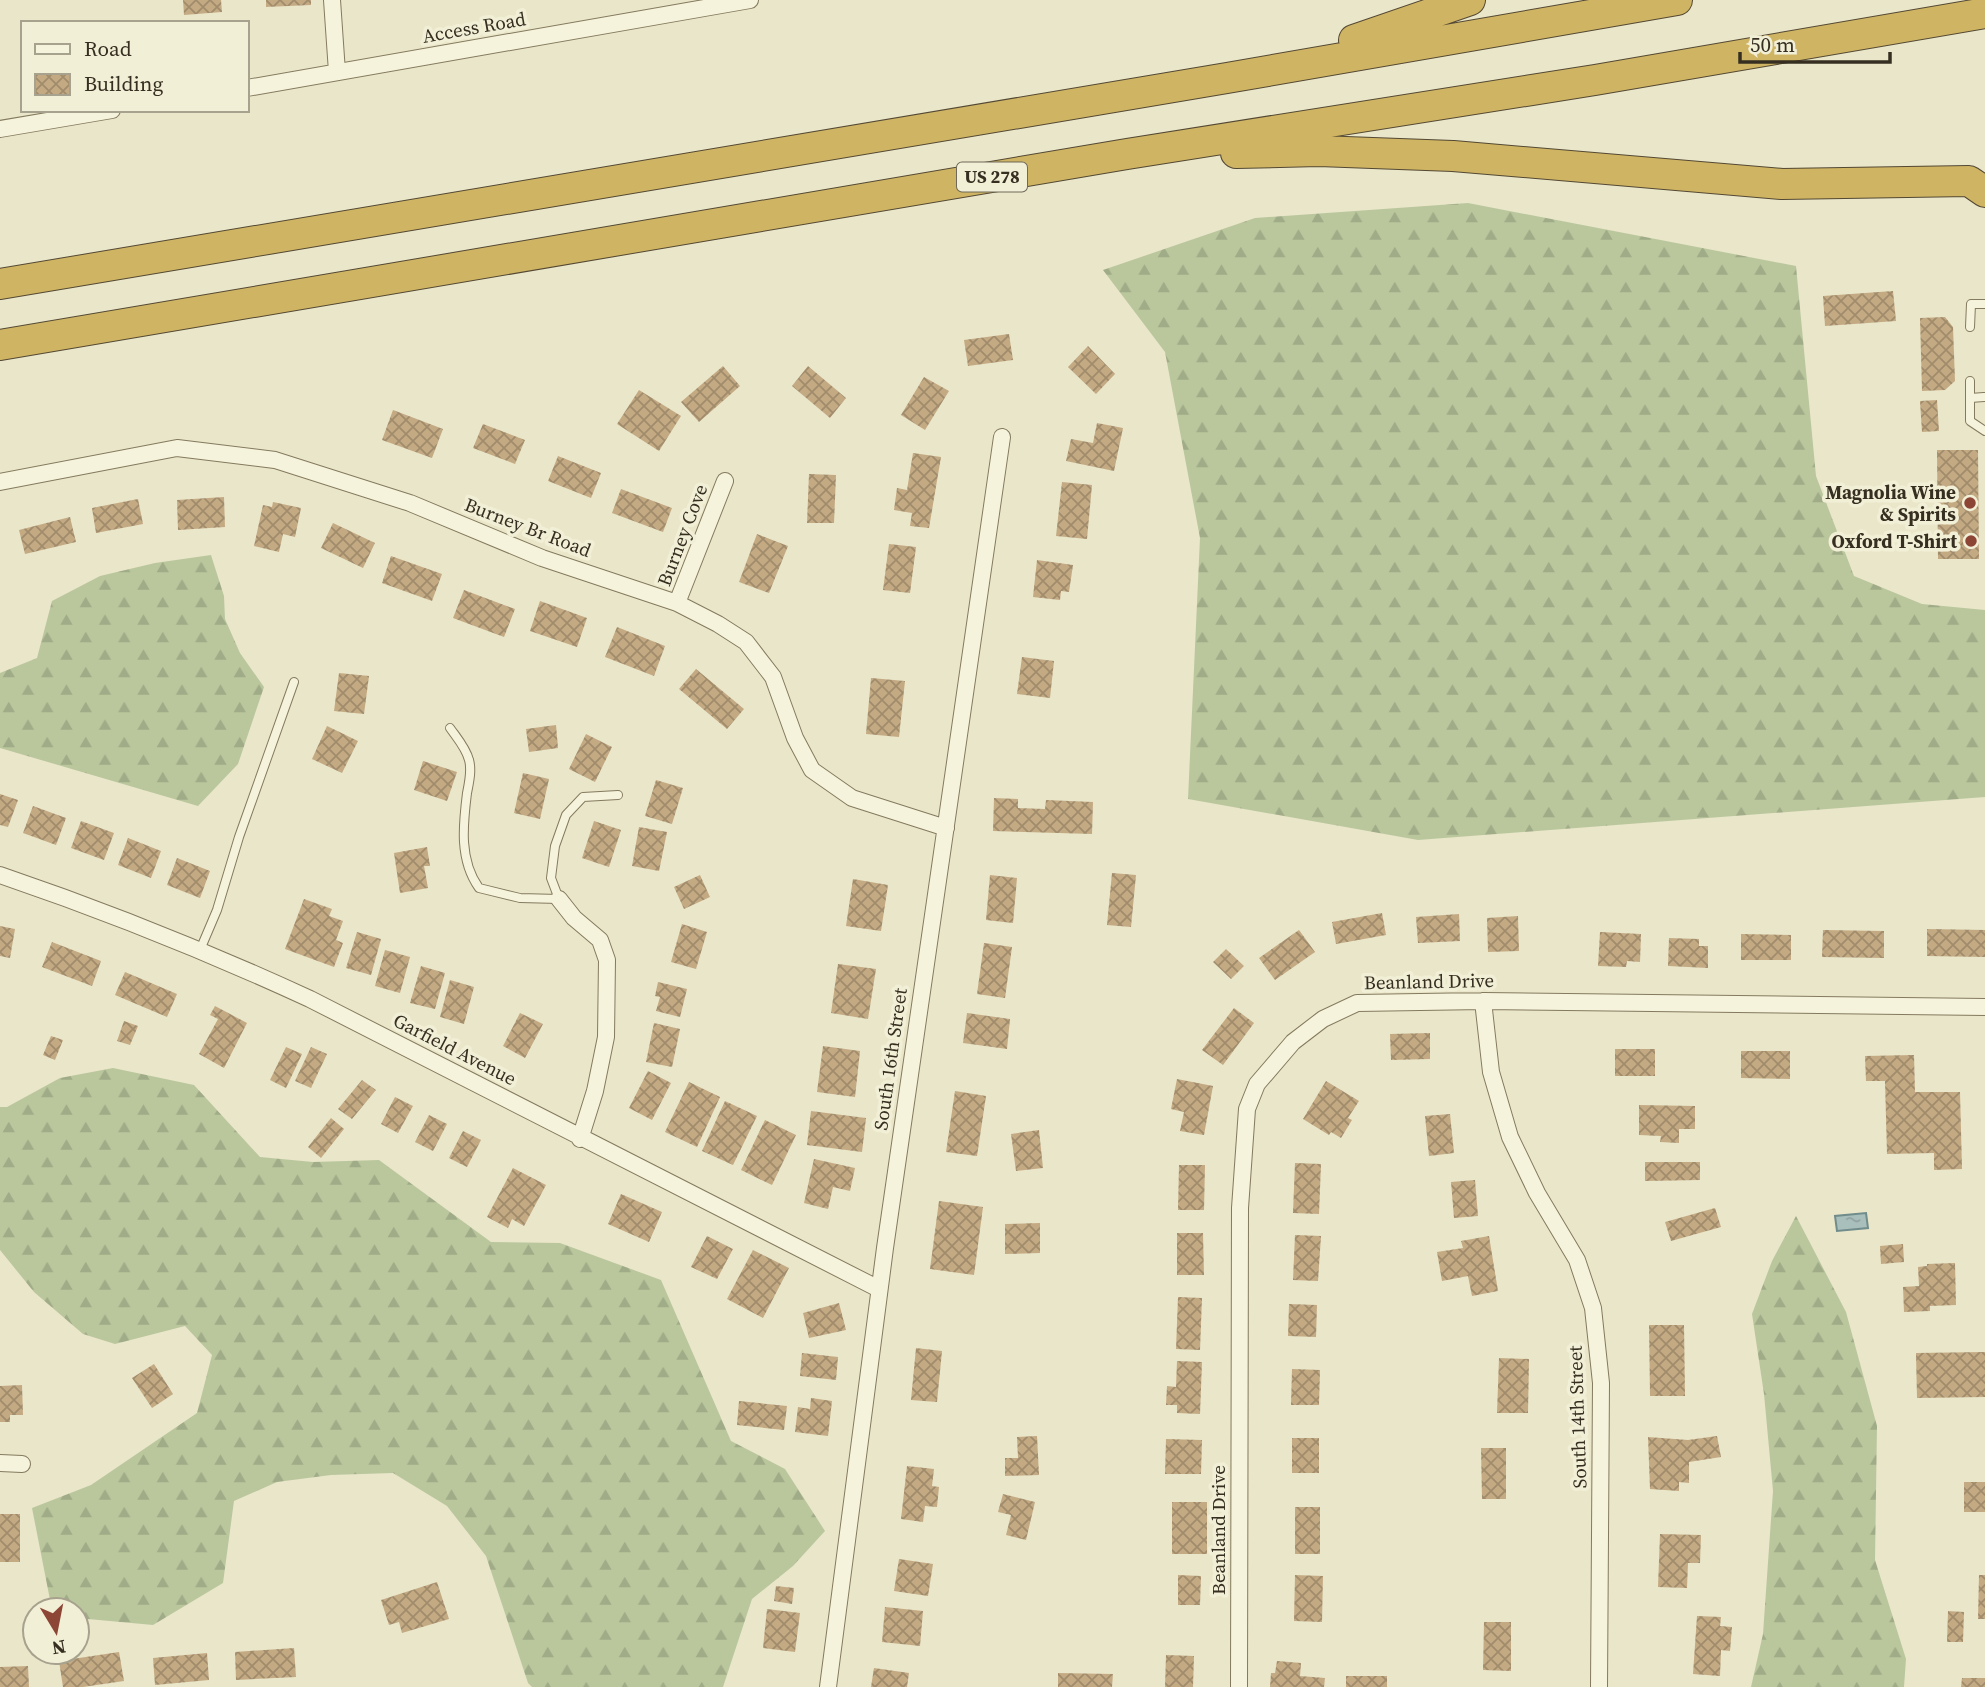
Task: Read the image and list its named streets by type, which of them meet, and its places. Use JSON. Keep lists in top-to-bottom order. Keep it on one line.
{"streets":{"highway":["US 278"],"street":["Access Road","Burney Br Road","Burney Cove","Beanland Drive","Garfield Avenue","South 16th Street","South 14th Street"]},"crossings":[["Burney Br Road","Burney Cove"],["Burney Br Road","South 16th Street"],["Beanland Drive","South 14th Street"],["Garfield Avenue","South 16th Street"]],"places":["Magnolia Wine & Spirits","Oxford T-Shirt"],"legend":["Road","Building"],"scale_bar":"50 m","north":"bottom"}
